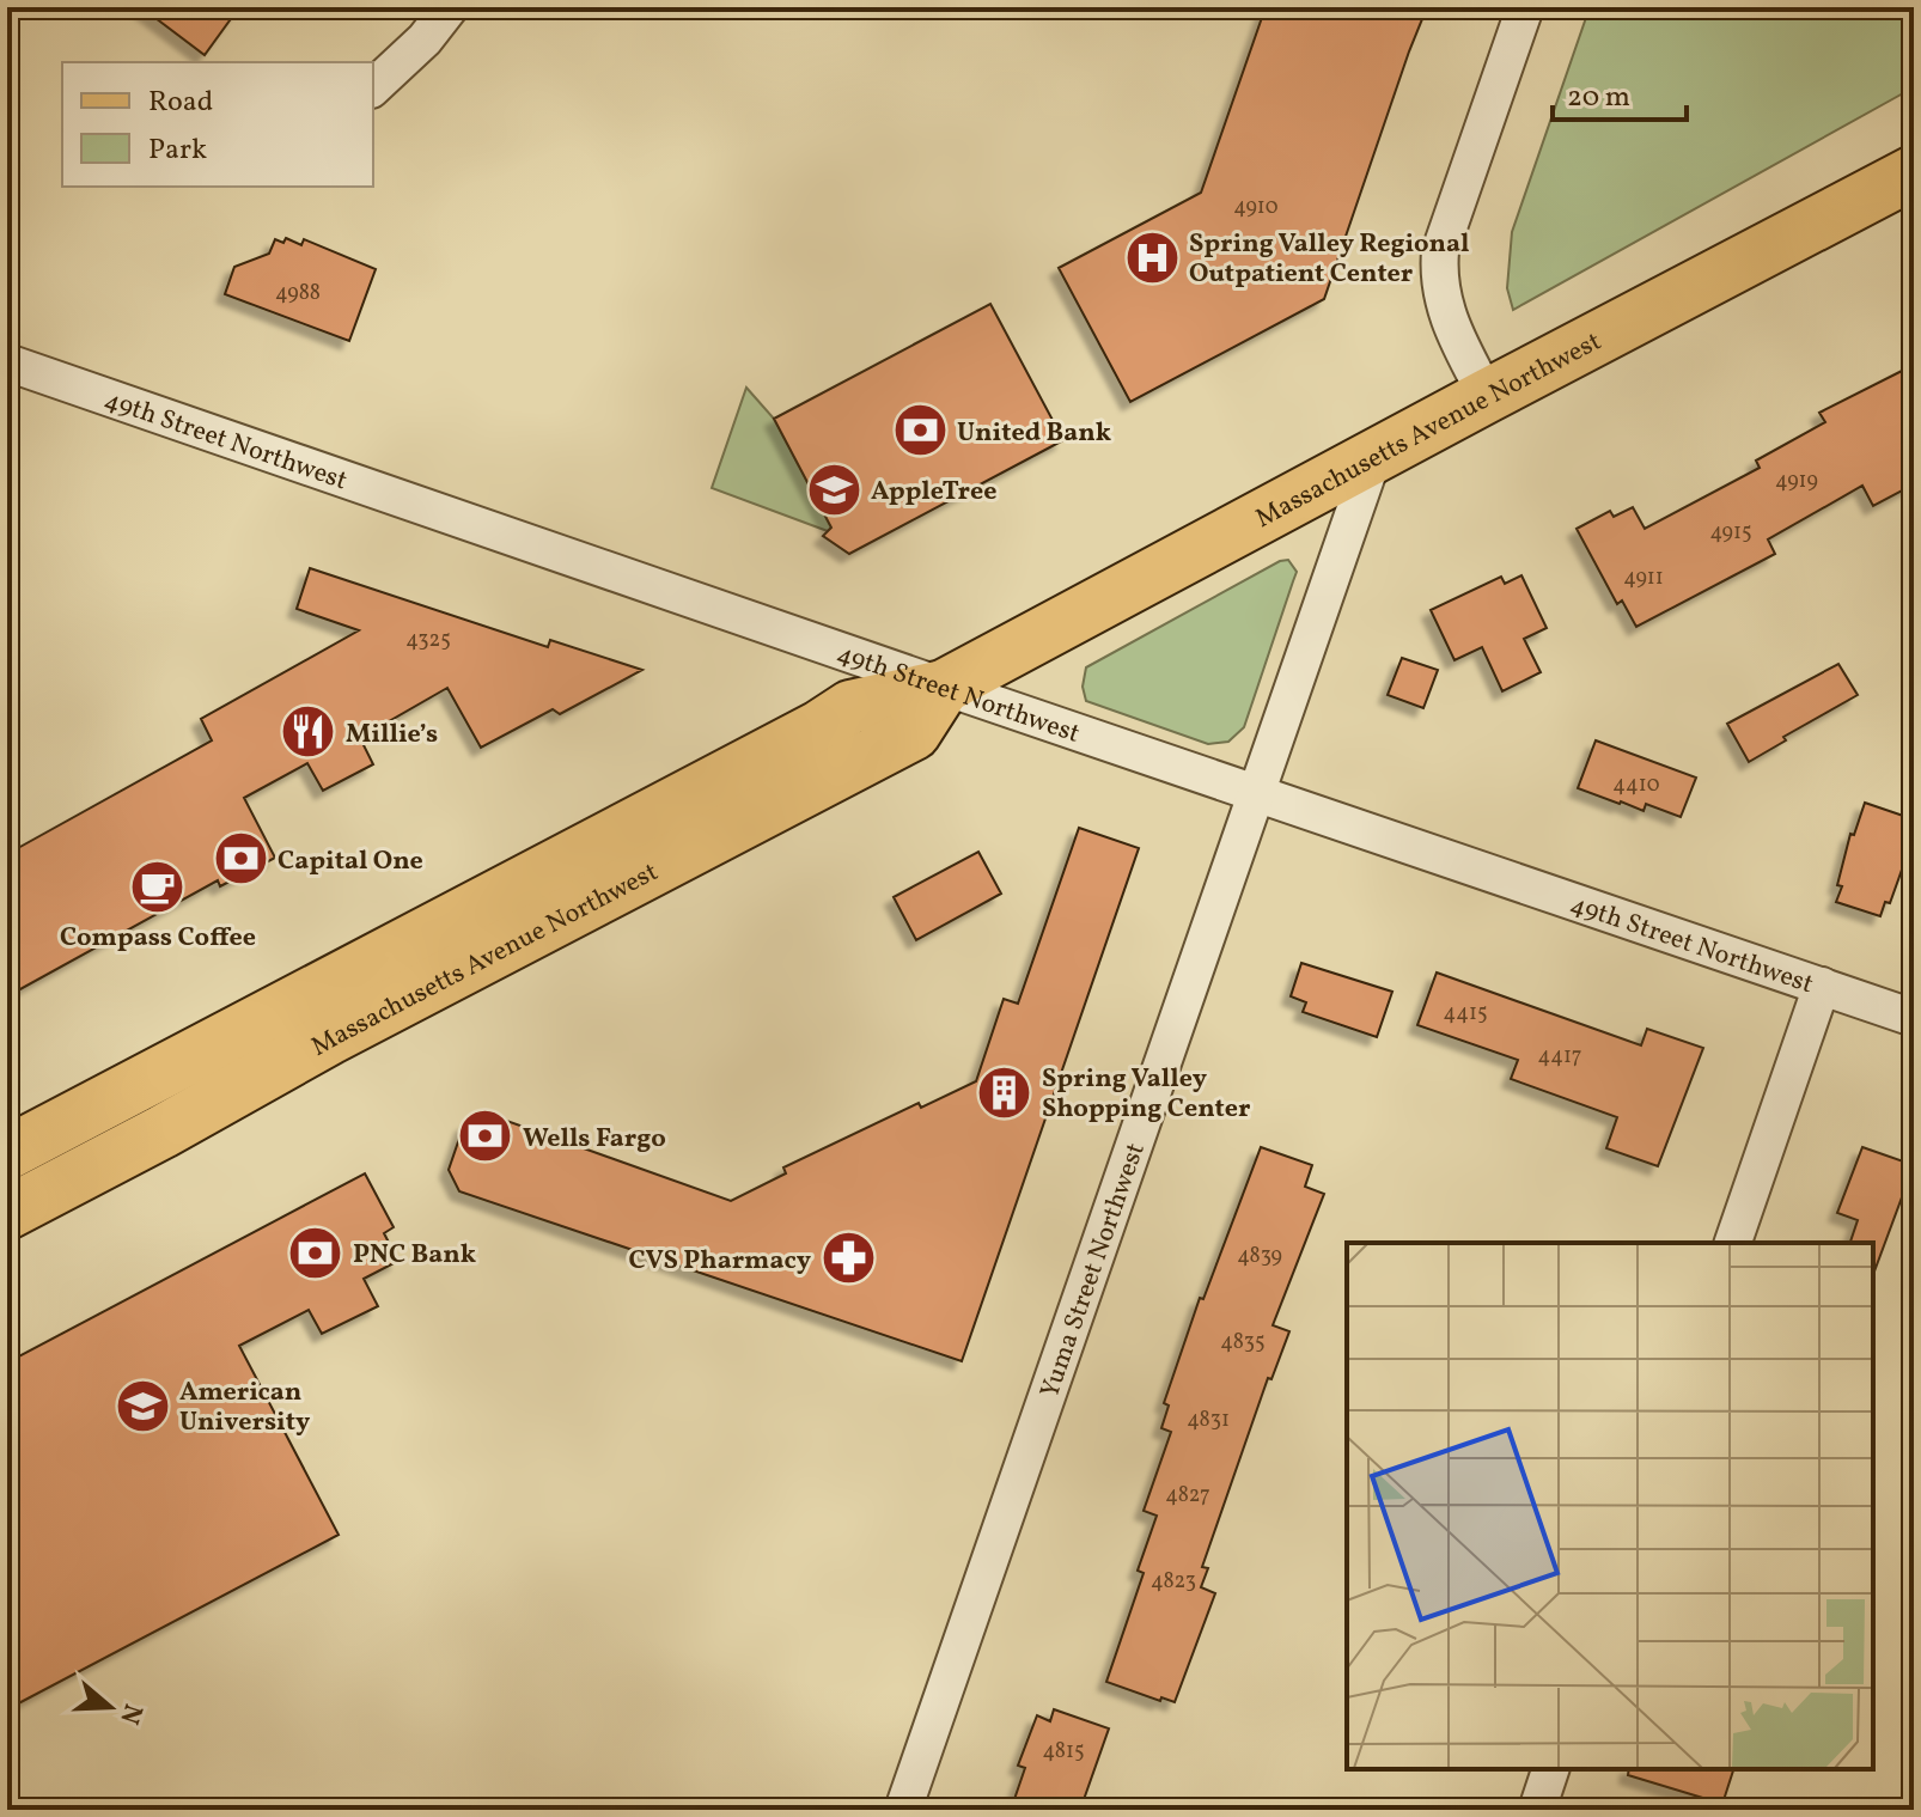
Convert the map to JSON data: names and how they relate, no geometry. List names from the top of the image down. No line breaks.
{"streets":{"main road":["Massachusetts Avenue Northwest"],"street":["49th Street Northwest","Yuma Street Northwest"]},"crossings":[["Massachusetts Avenue Northwest","49th Street Northwest"],["Massachusetts Avenue Northwest","Yuma Street Northwest"],["49th Street Northwest","Yuma Street Northwest"]],"places":{"hospital":["Spring Valley Regional Outpatient Center"],"bank":["United Bank","Capital One","Wells Fargo","PNC Bank"],"school or university":["AppleTree","American University"],"restaurant":["Millie’s"],"cafe":["Compass Coffee"],"building":["Spring Valley Shopping Center"],"pharmacy":["CVS Pharmacy"]},"house_numbers":["4910","4988","4919","4915","4911","4325","4410","4415","4417","4839","4835","4831","4827","4823","4815"],"legend":["Road","Park"],"scale_bar":"20 m","north":"right"}
